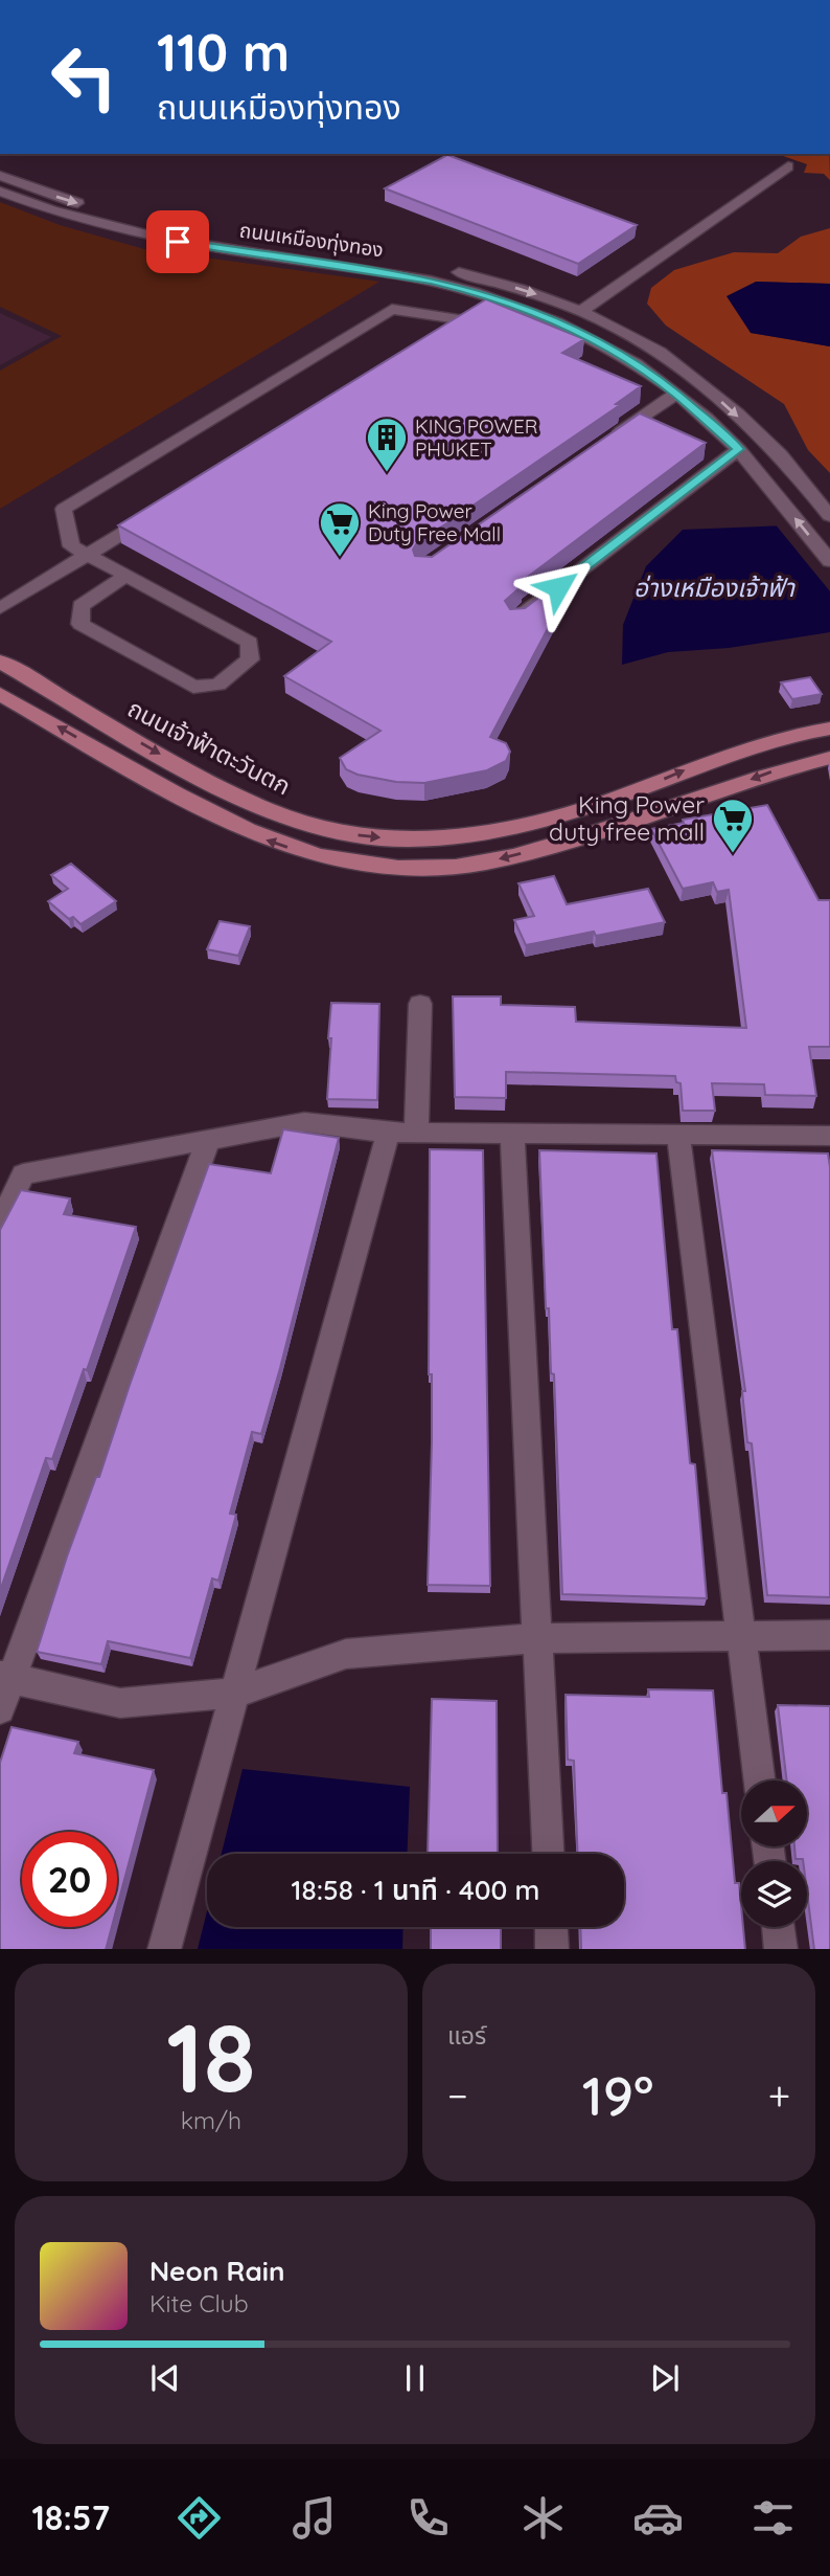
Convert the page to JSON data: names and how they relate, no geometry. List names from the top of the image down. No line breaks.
{"streets":{"main road":["ถนนเจ้าฟ้าตะวันตก"],"street":["ถนนเหมืองทุ่งทอง"]},"water":["อ่างเหมืองเจ้าฟ้า"],"places":{"building":["KING POWER PHUKET"],"supermarket":["King Power Duty Free Mall","King Power duty free mall"]},"north":"right","page":{"turn":["110 m","ถนนเหมืองทุ่งทอง"],"limit":"20","trip":"18:58 · 1 นาที · 400 m","tile":[["18","km/h"],"แอร์"],"heat":["−","19°","+"],"song":["Neon Rain","Kite Club"],"tabs":"18:57"}}
